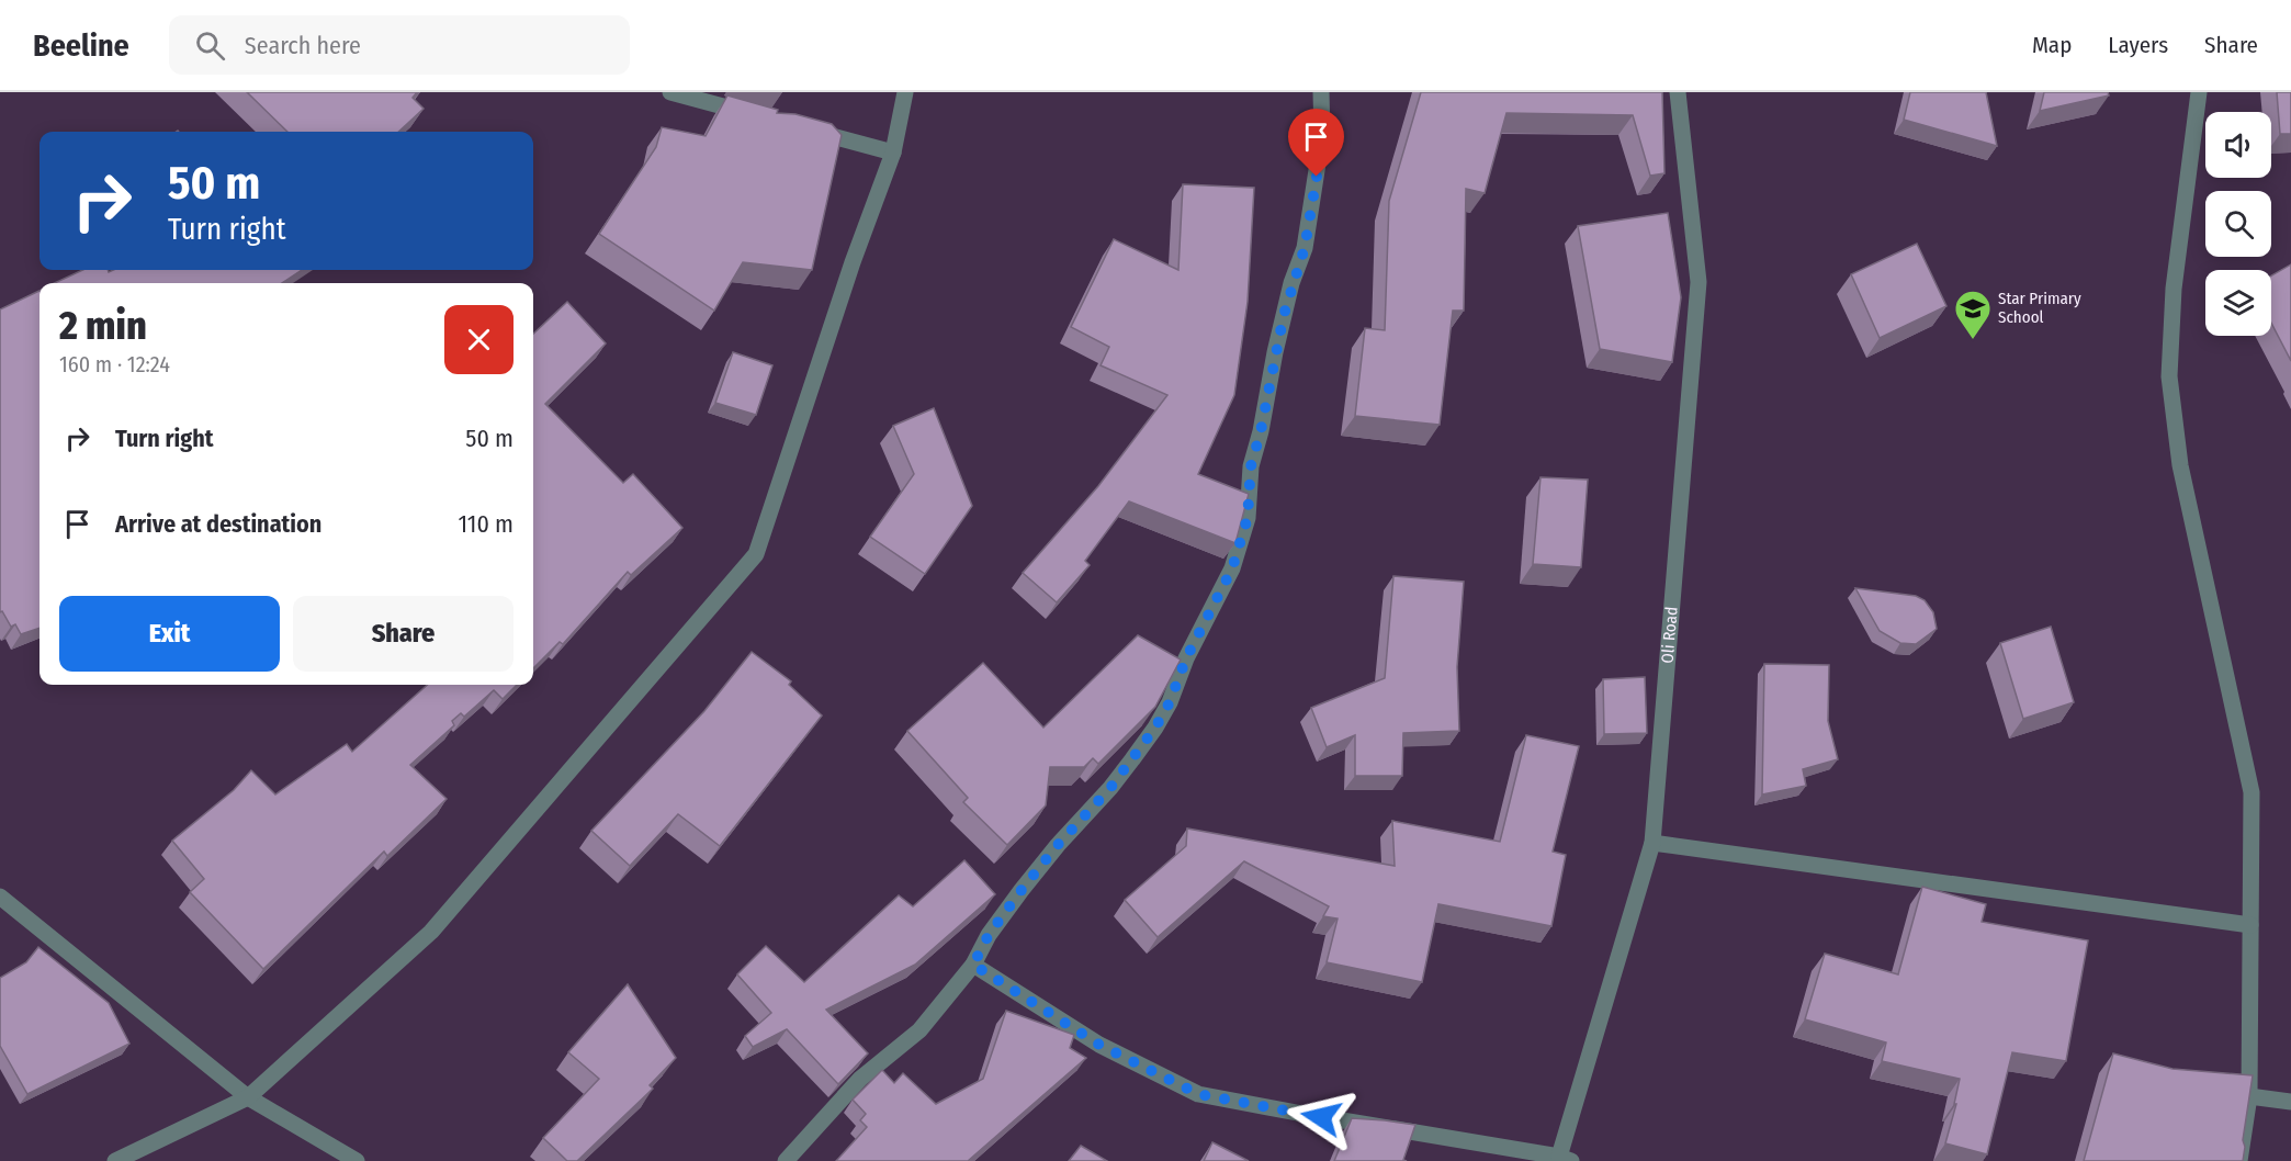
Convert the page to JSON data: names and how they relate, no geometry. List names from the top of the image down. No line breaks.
{"streets":{"street":["Oli Road"]},"places":{"school or university":["Star Primary School"]},"page":{"header":"Beeline","search":"Search here","nav":["Map","Layers","Share"],"turn":["50 m","Turn right"],"heading":["2 min","160 m · 12:24"],"list":[{"name":"Turn right","value":"50 m"},{"name":"Arrive at destination","value":"110 m"}],"buttons":["Exit","Share"]}}
